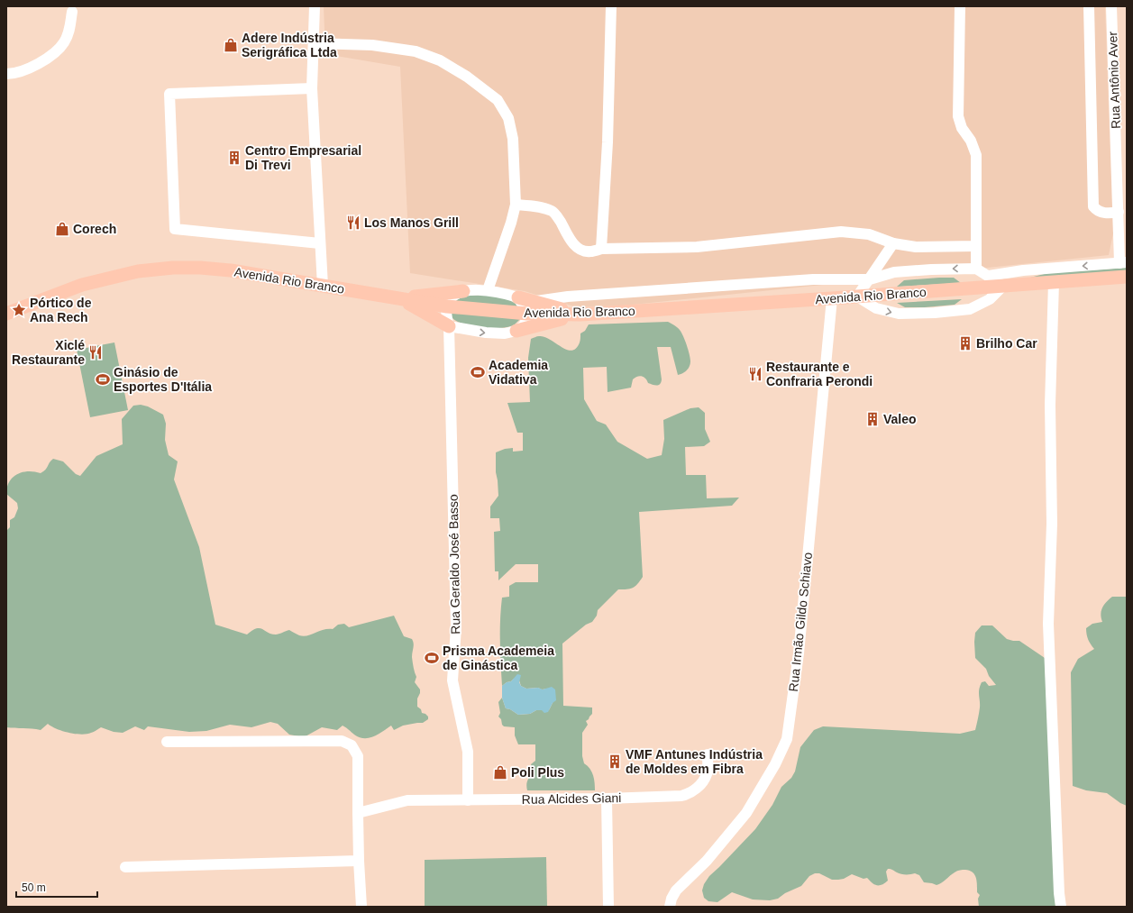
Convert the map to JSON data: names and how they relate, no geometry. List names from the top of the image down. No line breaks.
{"streets":{"main road":["Avenida Rio Branco"],"street":["Rua Antônio Aver","Rua Geraldo José Basso","Rua Irmão Gildo Schiavo","Rua Alcides Giani"]},"crossings":[["Avenida Rio Branco","Rua Geraldo José Basso"],["Avenida Rio Branco","Rua Irmão Gildo Schiavo"],["Rua Geraldo José Basso","Rua Alcides Giani"]],"places":{"shop":["Adere Indústria Serigráfica Ltda","Corech","Poli Plus"],"building":["Centro Empresarial Di Trevi","Brilho Car","Valeo","VMF Antunes Indústria de Moldes em Fibra"],"restaurant":["Los Manos Grill","Xiclé Restaurante","Restaurante e Confraria Perondi"],"place":["Pórtico de Ana Rech"],"sports":["Academia Vidativa","Ginásio de Esportes D'Itália","Prisma Academeia de Ginástica"]},"scale_bar":"50 m"}
